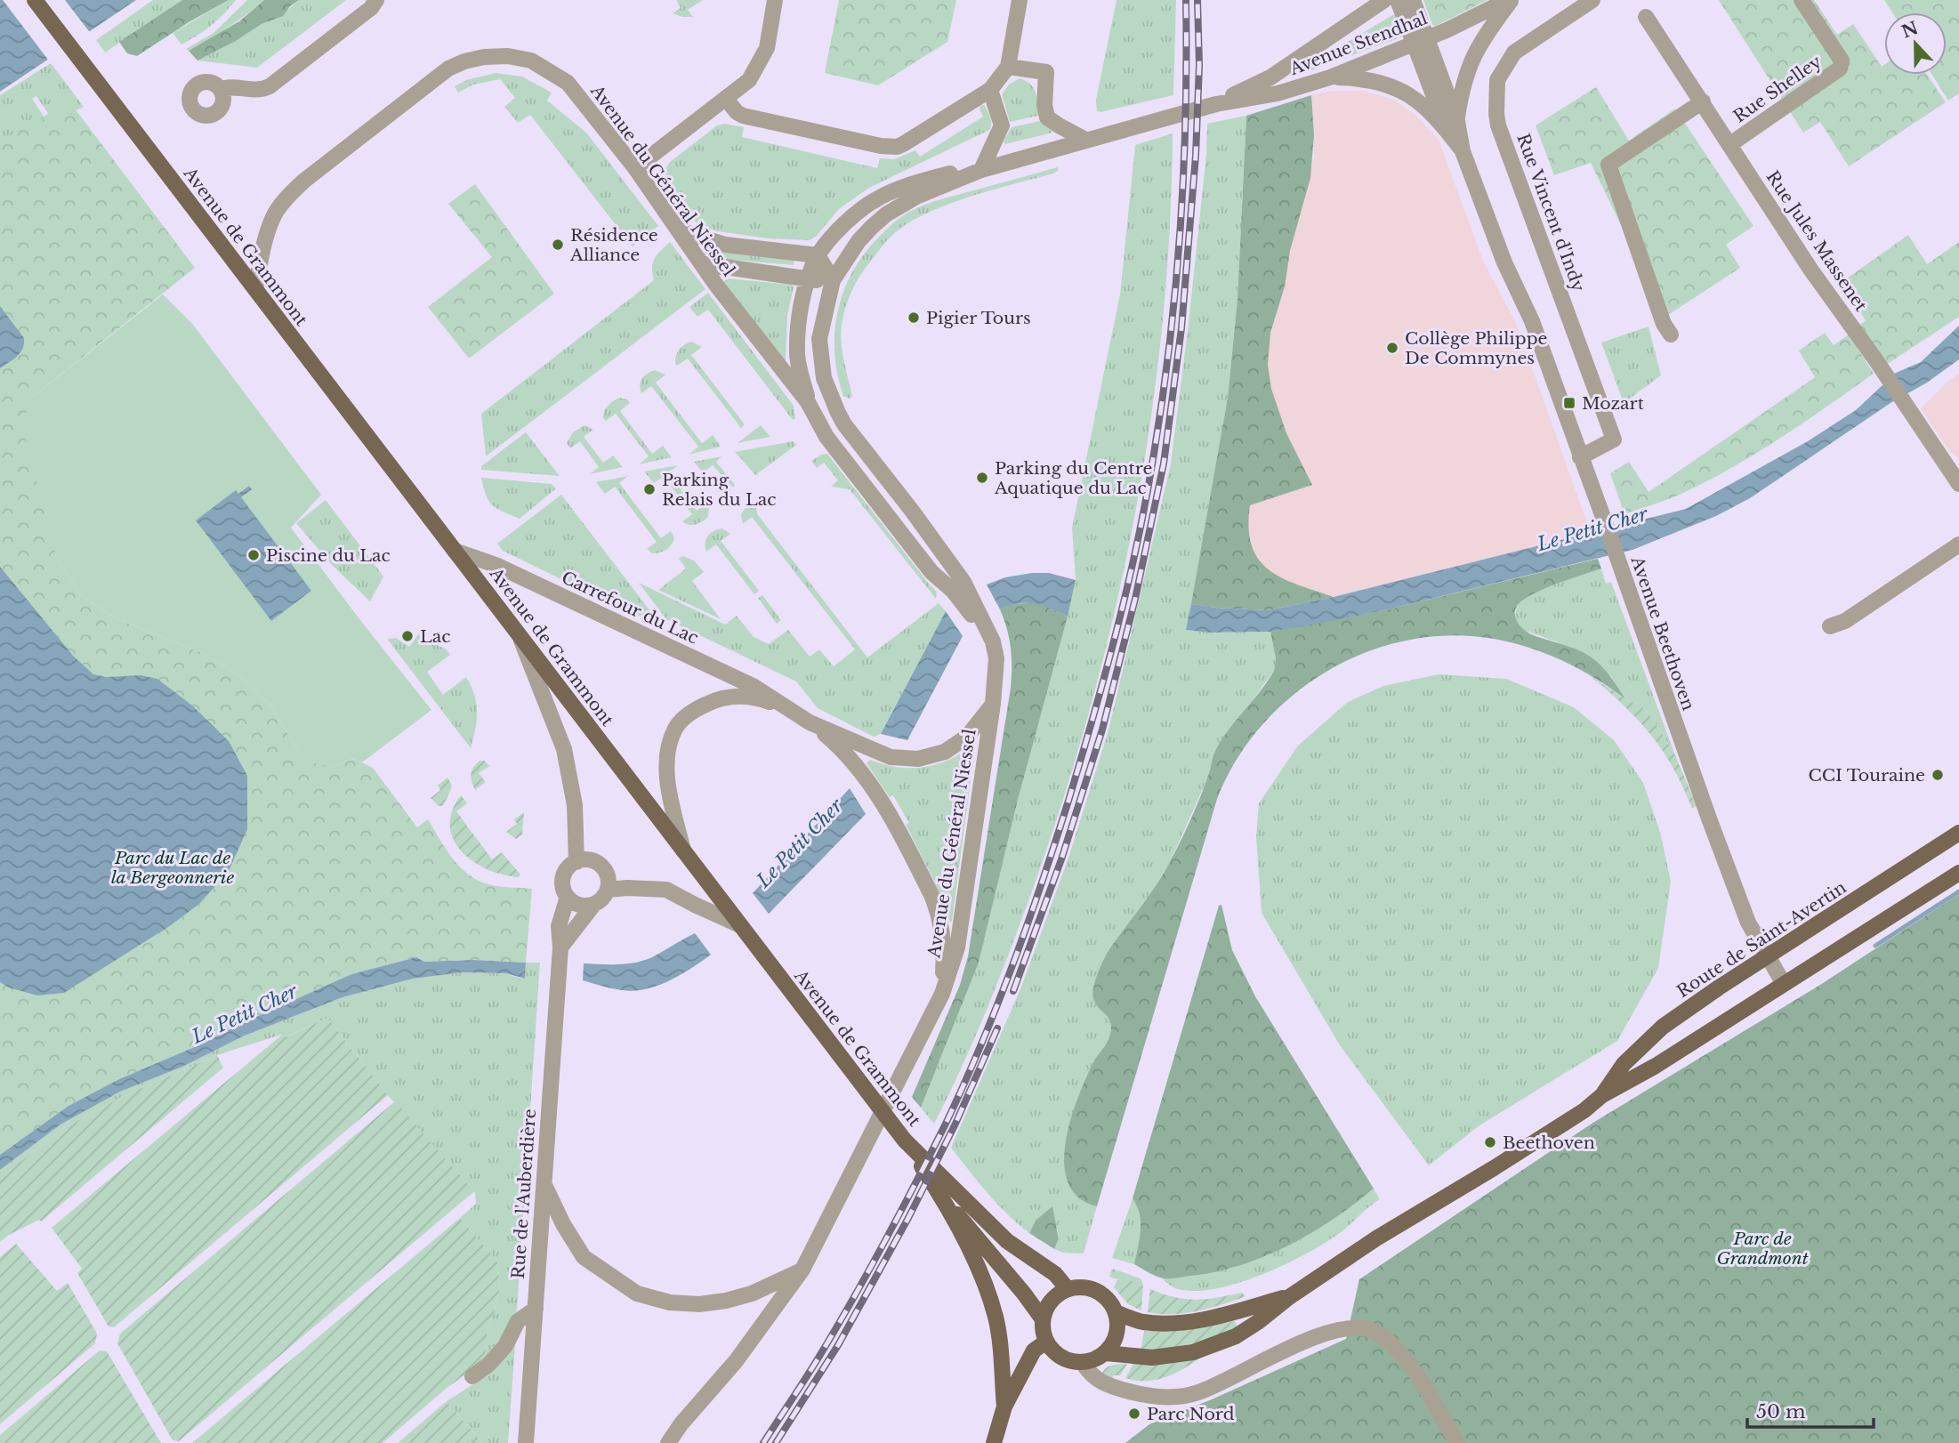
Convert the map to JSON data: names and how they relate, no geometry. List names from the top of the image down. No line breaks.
{"streets":{"main road":["Avenue de Grammont","Route de Saint-Avertin"],"street":["Avenue Stendhal","Rue Shelley","Avenue du Général Niessel","Rue Vincent d'Indy","Rue Jules Massenet","Carrefour du Lac","Avenue Beethoven","Rue de l'Auberdière"]},"crossings":[["Avenue Stendhal","Avenue du Général Niessel"],["Avenue Stendhal","Avenue Beethoven"],["Rue Shelley","Rue Jules Massenet"],["Avenue du Général Niessel","Avenue de Grammont"],["Avenue du Général Niessel","Carrefour du Lac"],["Rue Vincent d'Indy","Avenue Beethoven"],["Avenue de Grammont","Carrefour du Lac"],["Avenue de Grammont","Route de Saint-Avertin"],["Avenue Beethoven","Route de Saint-Avertin"]],"water":["Le Petit Cher"],"parks":["Parc du Lac de la Bergeonnerie","Parc de Grandmont"],"places":{"other":["Résidence Alliance","Pigier Tours","Collège Philippe De Commynes","Parking du Centre Aquatique du Lac","Parking Relais du Lac","Piscine du Lac","Lac","CCI Touraine","Beethoven","Parc Nord"],"transit":["Mozart"]},"scale_bar":"50 m","north":"top"}
